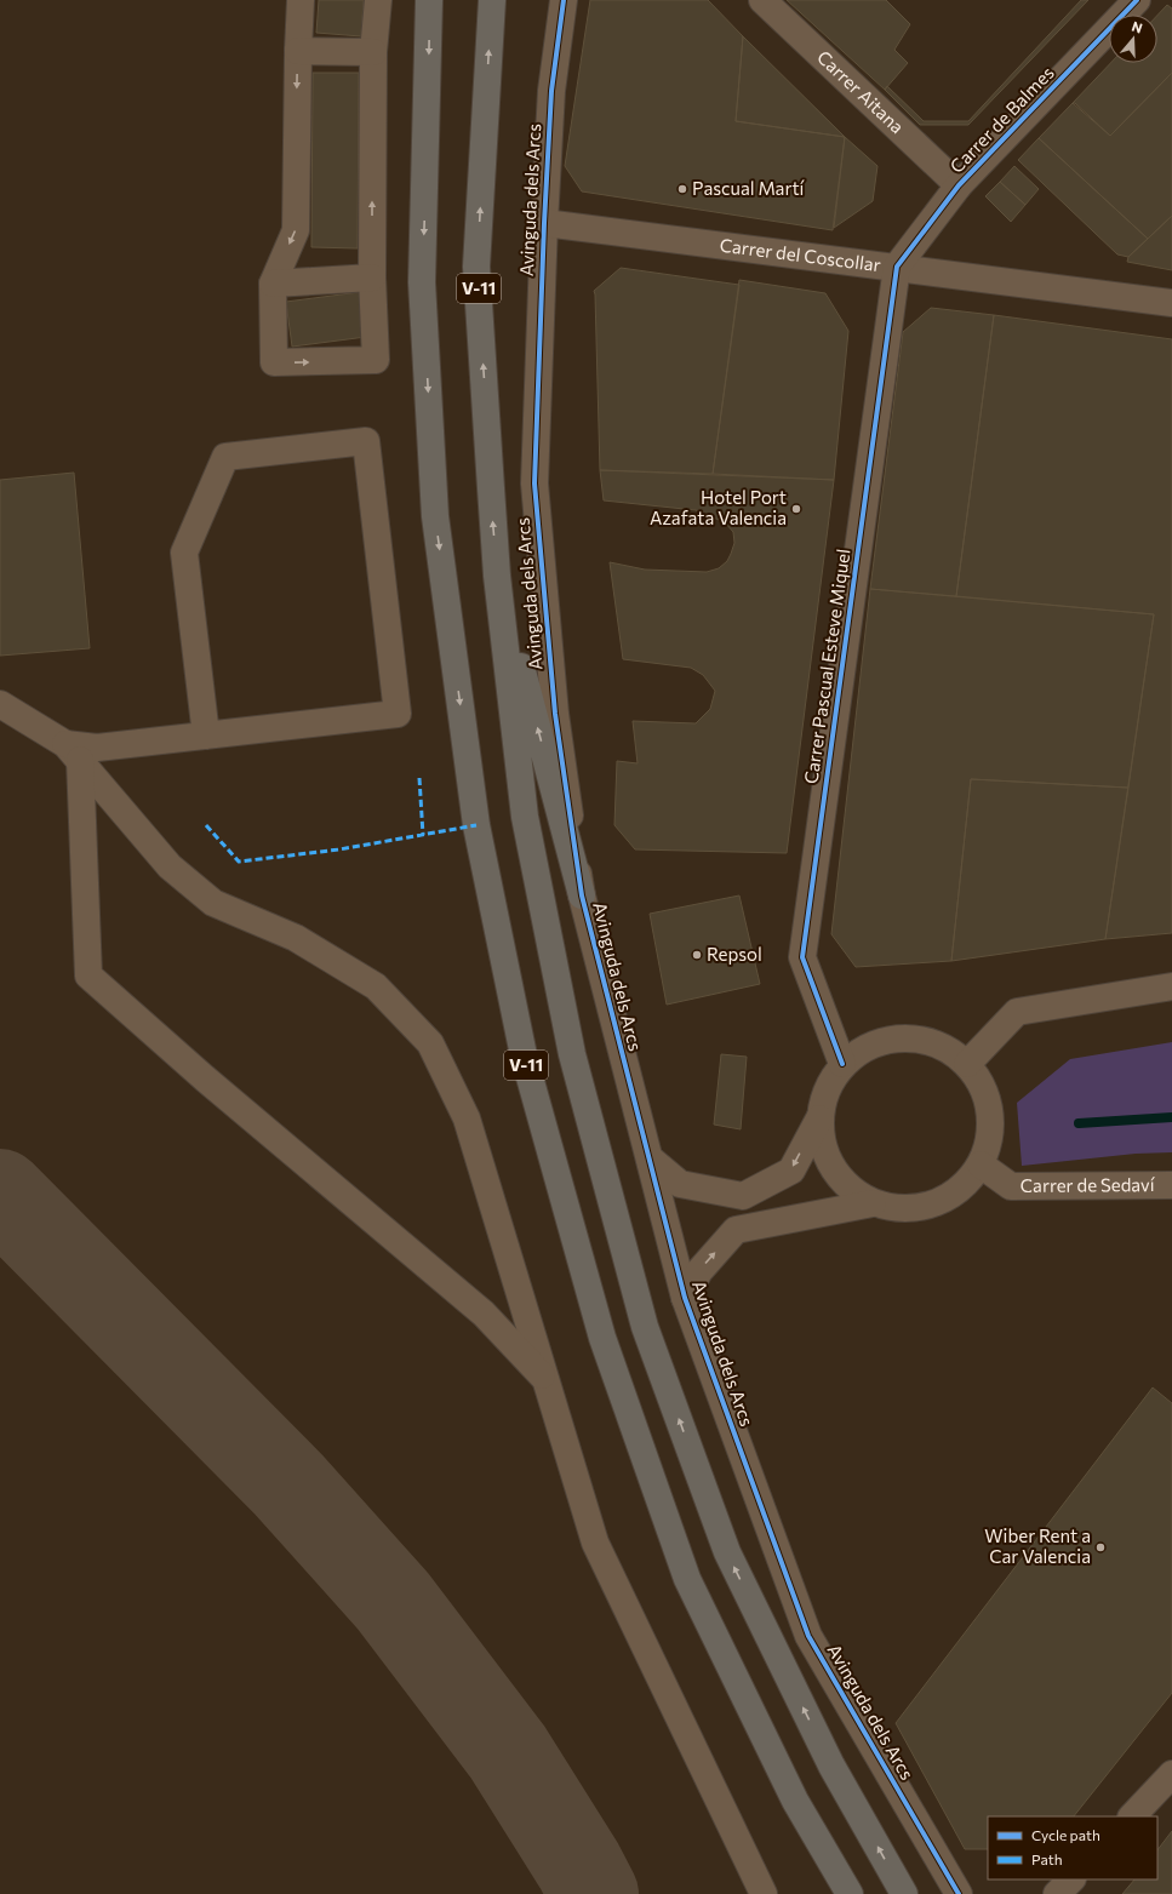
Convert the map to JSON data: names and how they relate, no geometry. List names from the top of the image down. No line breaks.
{"streets":{"highway":["V-11"],"street":["Carrer Aitana","Carrer de Balmes","Avinguda dels Arcs","Carrer del Coscollar","Carrer Pascual Esteve Miquel","Carrer de Sedaví"]},"crossings":[["Carrer Aitana","Carrer de Balmes"],["Carrer de Balmes","Carrer del Coscollar"],["Carrer de Balmes","Carrer Pascual Esteve Miquel"],["Avinguda dels Arcs","Carrer del Coscollar"],["Carrer del Coscollar","Carrer Pascual Esteve Miquel"],["Carrer Pascual Esteve Miquel","Carrer de Sedaví"]],"places":["Pascual Martí","Hotel Port Azafata Valencia","Repsol","Wiber Rent a Car Valencia"],"legend":["Cycle path","Path"],"north":"top"}
